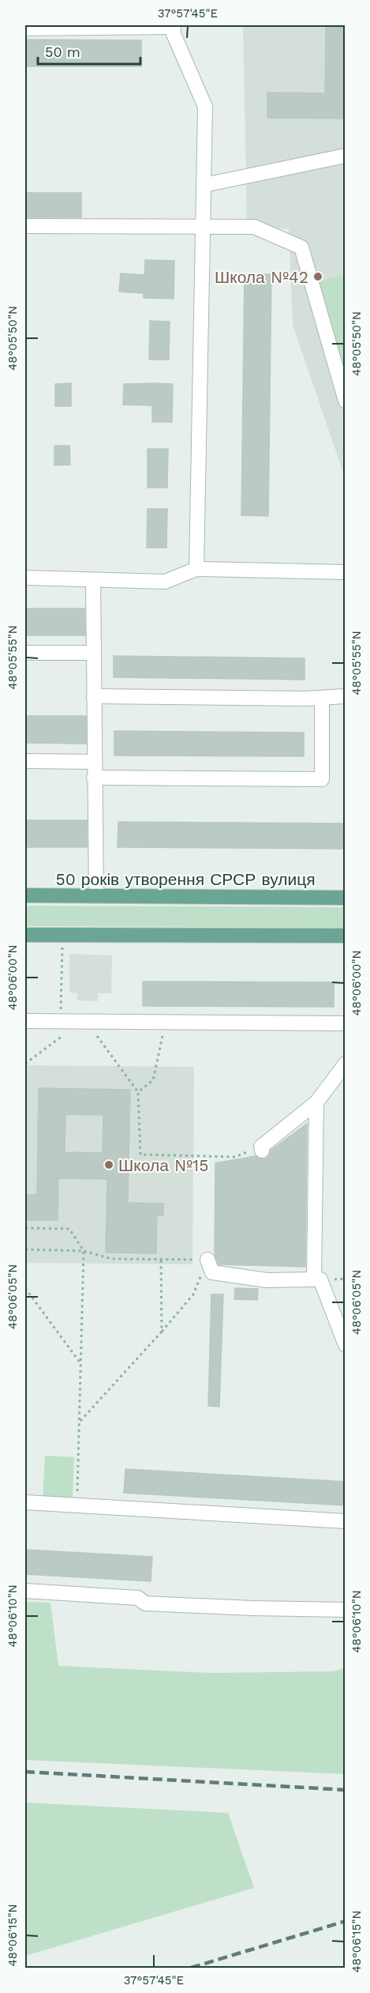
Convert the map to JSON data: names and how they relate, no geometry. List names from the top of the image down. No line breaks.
{"streets":{"main road":["50 років утворення СРСР вулиця"]},"places":["Школа №42","Школа №15"],"scale_bar":"50 m","coordinates":["37°57'45\"E","48°05'50\"N","48°05'55\"N","48°06'00\"N","48°06'05\"N","48°06'10\"N","48°06'15\"N"]}
